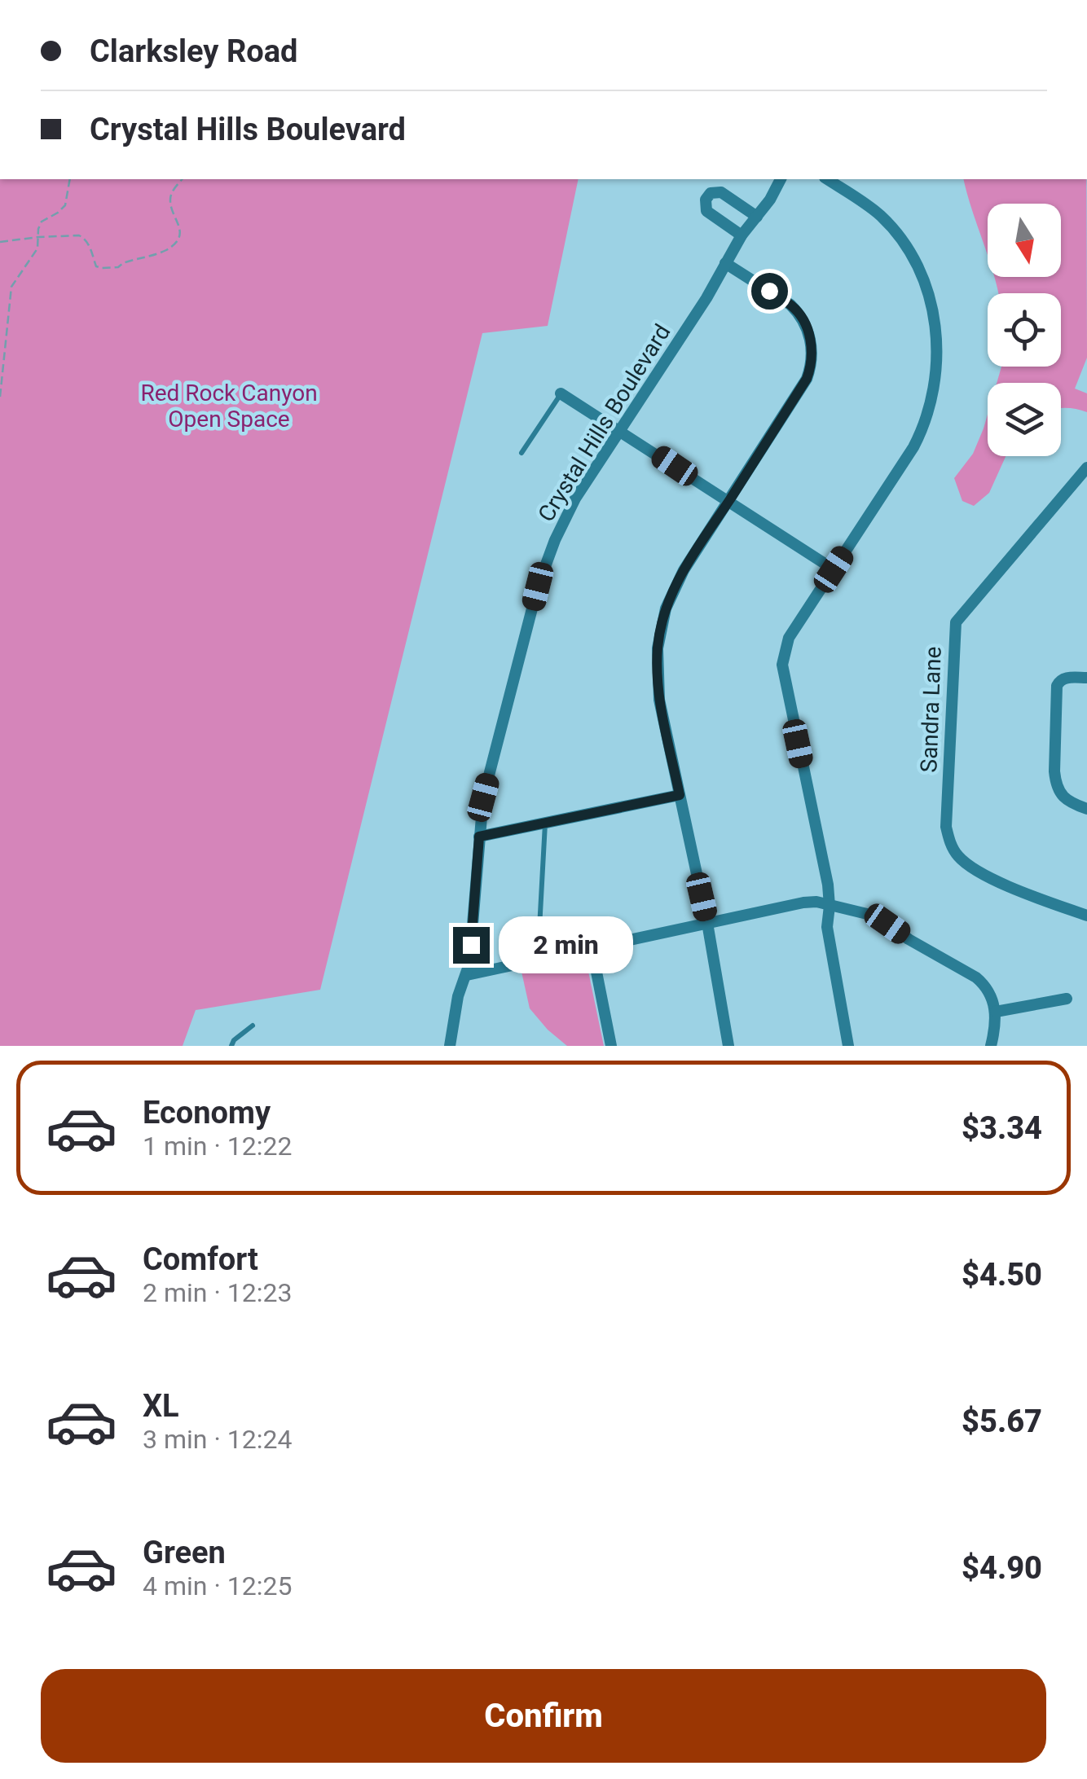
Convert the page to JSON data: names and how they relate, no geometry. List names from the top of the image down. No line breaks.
{"streets":{"street":["Crystal Hills Boulevard","Sandra Lane"]},"parks":["Red Rock Canyon Open Space"],"north":"bottom","page":{"banner":["Clarksley Road","Crystal Hills Boulevard"],"bubble":"2 min","list":[{"name":"Economy","note":"1 min · 12:22","value":"$3.34"},{"name":"Comfort","note":"2 min · 12:23","value":"$4.50"},{"name":"XL","note":"3 min · 12:24","value":"$5.67"},{"name":"Green","note":"4 min · 12:25","value":"$4.90"}],"buttons":"Confirm"}}
